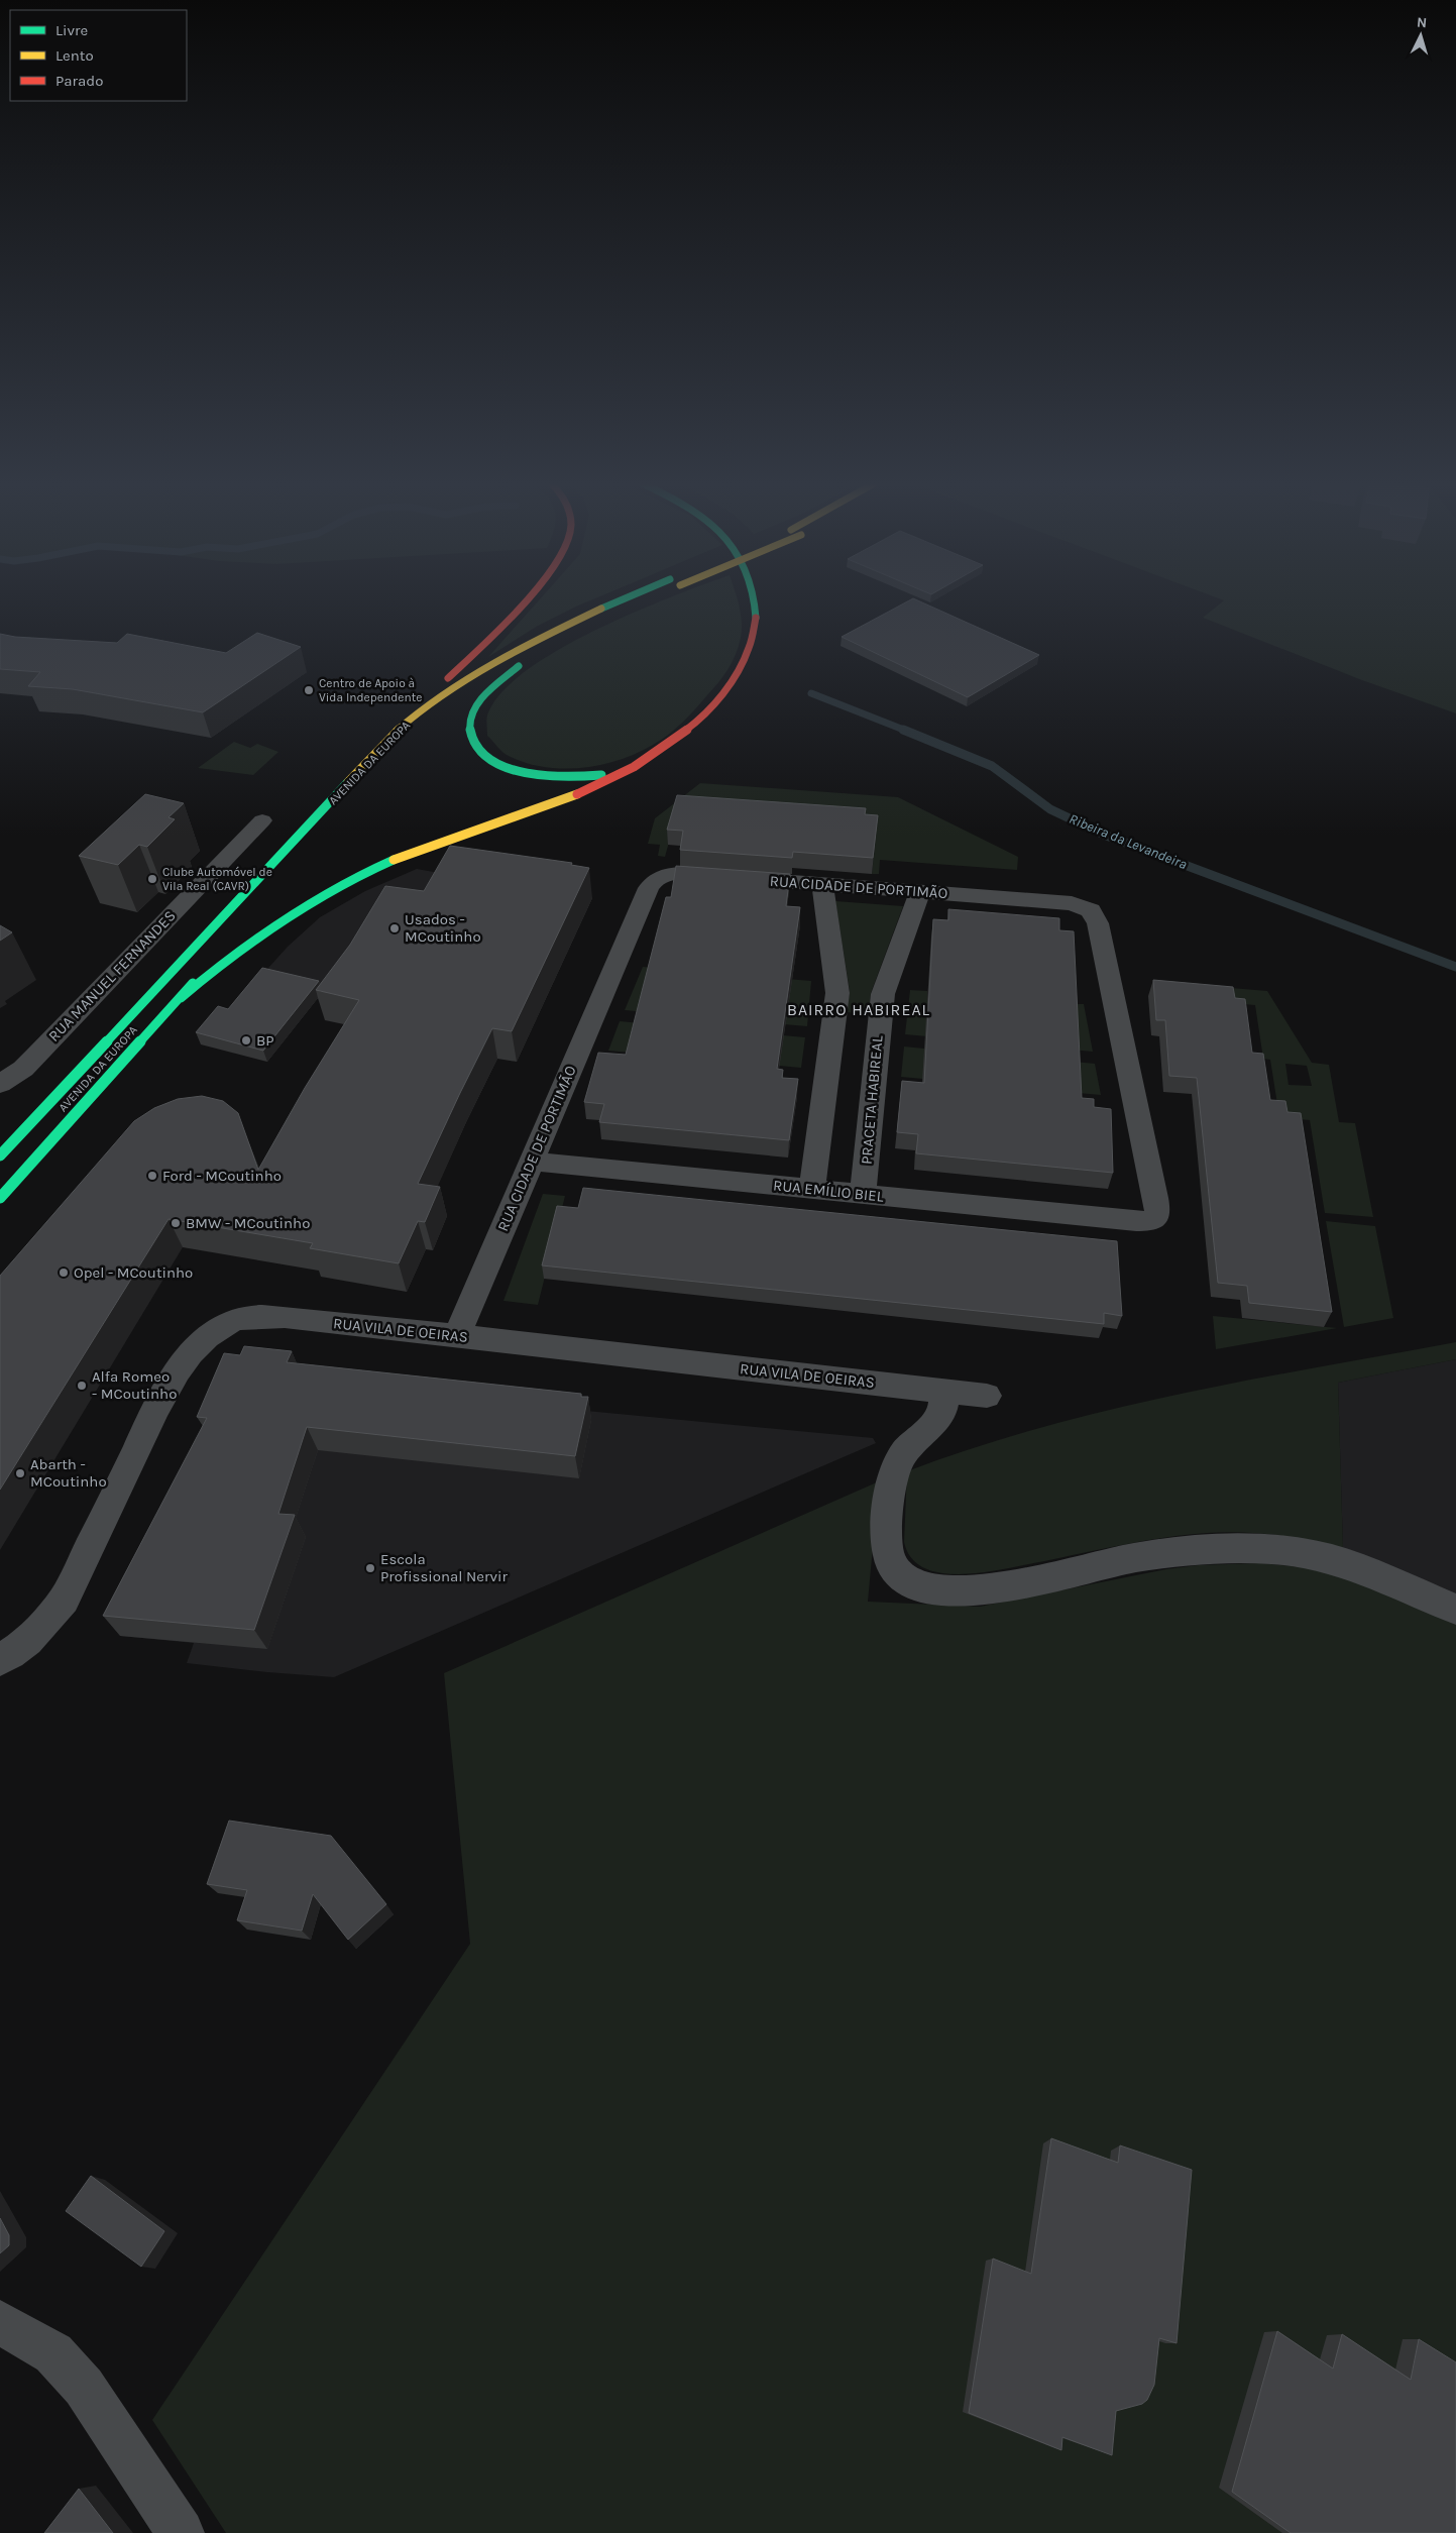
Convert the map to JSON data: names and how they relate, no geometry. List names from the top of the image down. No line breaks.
{"streets":{"main road":["AVENIDA DA EUROPA"],"street":["RUA CIDADE DE PORTIMÃO","RUA MANUEL FERNANDES","PRACETA HABIREAL","RUA EMÍLIO BIEL","RUA VILA DE OEIRAS"]},"crossings":[["RUA CIDADE DE PORTIMÃO","PRACETA HABIREAL"],["RUA CIDADE DE PORTIMÃO","RUA EMÍLIO BIEL"],["RUA CIDADE DE PORTIMÃO","RUA VILA DE OEIRAS"],["PRACETA HABIREAL","RUA EMÍLIO BIEL"]],"districts":["BAIRRO HABIREAL"],"water":["Ribeira da Levandeira"],"places":["Centro de Apoio à Vida Independente","Clube Automóvel de Vila Real (CAVR)","Usados - MCoutinho","BP","Ford - MCoutinho","BMW - MCoutinho","Opel - MCoutinho","Alfa Romeo - MCoutinho","Abarth - MCoutinho","Escola Profissional Nervir"],"legend":["Livre","Lento","Parado"],"north":"top"}
